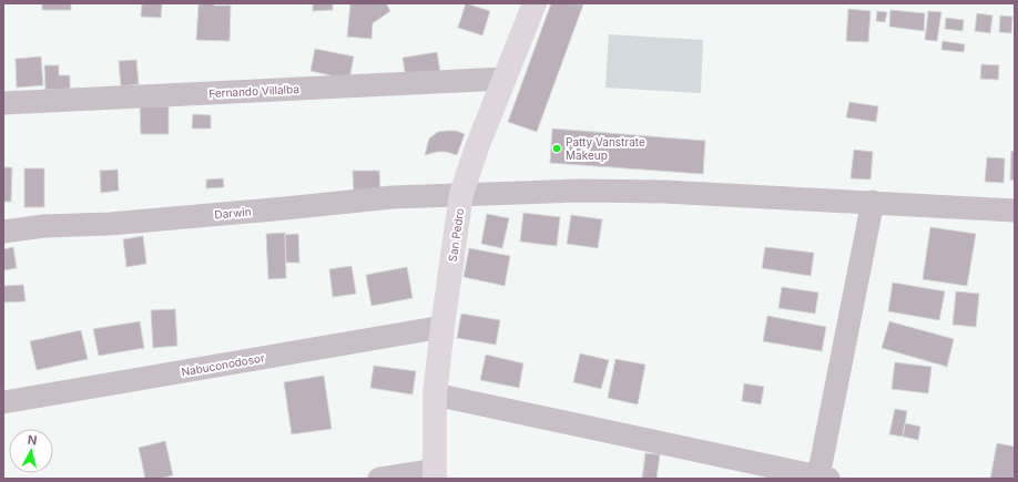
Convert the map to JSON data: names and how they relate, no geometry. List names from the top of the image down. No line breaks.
{"streets":{"main road":["San Pedro"],"street":["Fernando Villalba","Darwin","Nabuconodosor"]},"crossings":[["Fernando Villalba","San Pedro"],["Darwin","San Pedro"],["San Pedro","Nabuconodosor"]],"places":["Patty Vanstrate Makeup"],"north":"top"}
